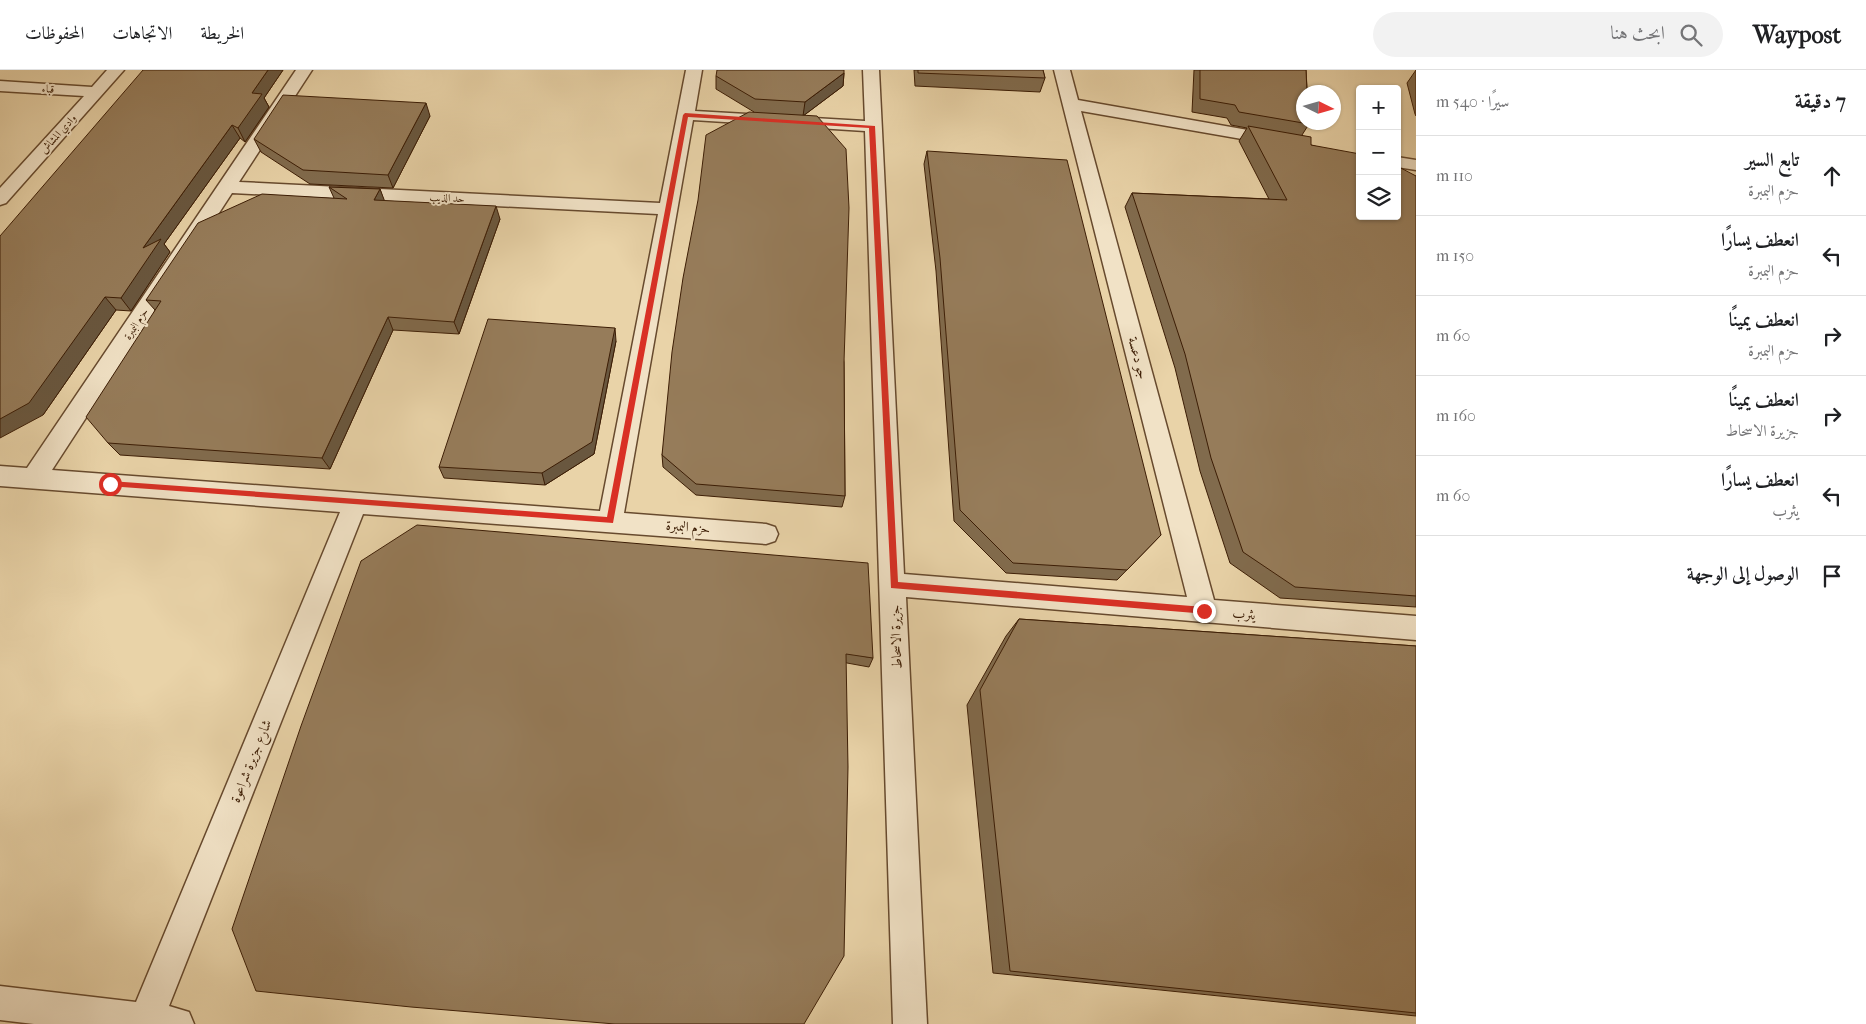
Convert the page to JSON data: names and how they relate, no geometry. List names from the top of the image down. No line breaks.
{"streets":{"street":["قباء","وادي المشاش","حد الذيب","حزم البمبرة","جو دعسة","يثرب","جزيرة الاسحاط","شارع جزيرة شراعوة"]},"crossings":[["قباء","وادي المشاش"],["حد الذيب","حزم البمبرة"],["حزم البمبرة","شارع جزيرة شراعوة"],["جو دعسة","يثرب"],["يثرب","جزيرة الاسحاط"]],"north":"right","page":{"header":"Waypost","search":"ابحث هنا","nav":["الخريطة","الاتجاهات","المحفوظات"],"heading":["7 دقيقة","سيرًا · 540 m"],"map_buttons":["+","−"],"list":[["تابع السير","حزم البمبرة","110 m"],["انعطف يسارًا","حزم البمبرة","150 m"],["انعطف يمينًا","حزم البمبرة","60 m"],["انعطف يمينًا","جزيرة الاسحاط","160 m"],["انعطف يسارًا","يثرب","60 m"],"الوصول إلى الوجهة"]}}
